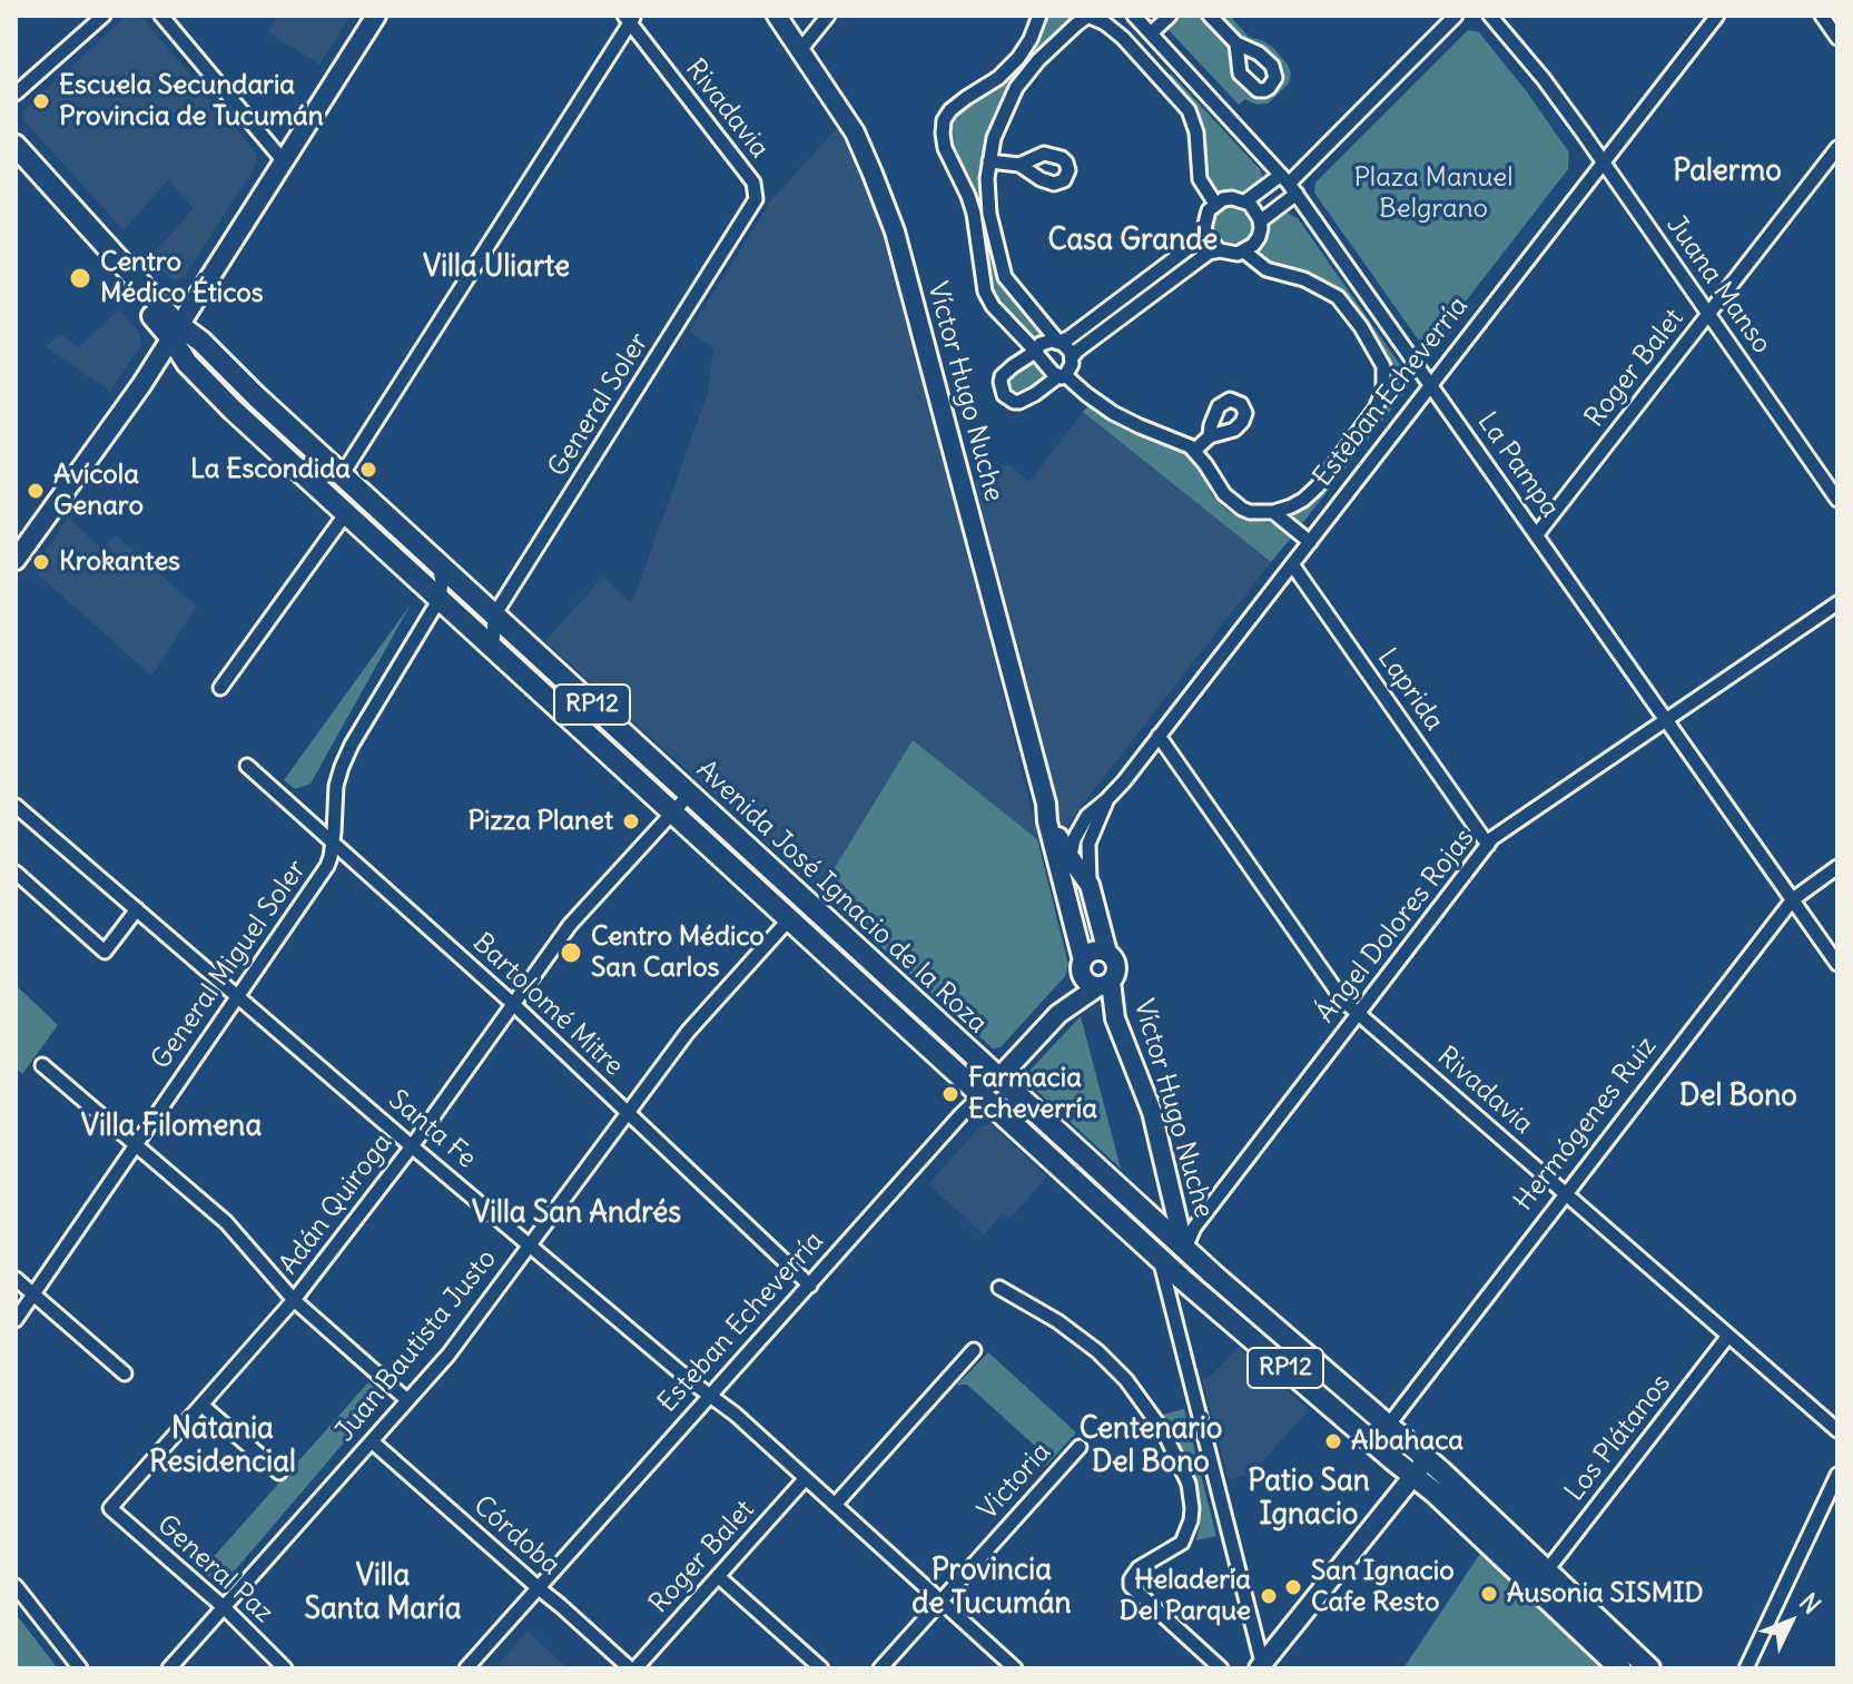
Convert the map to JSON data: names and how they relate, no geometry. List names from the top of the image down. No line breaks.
{"streets":{"main road":["RP12","Avenida José Ignacio de la Roza"],"street":["Rivadavia","Juana Manso","Roger Balet","Víctor Hugo Nuche","Esteban Echeverría","General Soler","La Pampa","Laprida","Ángel Dolores Rojas","General Miguel Soler","Bartolomé Mitre","Hermógenes Ruiz","Santa Fe","Adán Quiroga","Juan Bautista Justo","Los Plátanos","Victoria","Córdoba","General Paz"]},"crossings":[["Rivadavia","Esteban Echeverría"],["Rivadavia","General Soler"],["Rivadavia","Ángel Dolores Rojas"],["Rivadavia","Hermógenes Ruiz"],["Rivadavia","Los Plátanos"],["Juana Manso","Roger Balet"],["Juana Manso","Esteban Echeverría"],["Roger Balet","La Pampa"],["Roger Balet","Santa Fe"],["Roger Balet","Córdoba"],["Víctor Hugo Nuche","Esteban Echeverría"],["Víctor Hugo Nuche","Avenida José Ignacio de la Roza"],["Víctor Hugo Nuche","Ángel Dolores Rojas"],["Esteban Echeverría","La Pampa"],["Esteban Echeverría","Laprida"],["Esteban Echeverría","Avenida José Ignacio de la Roza"],["Esteban Echeverría","Bartolomé Mitre"],["Esteban Echeverría","Santa Fe"],["Esteban Echeverría","Córdoba"],["General Soler","Avenida José Ignacio de la Roza"],["La Pampa","Ángel Dolores Rojas"],["La Pampa","Hermógenes Ruiz"],["Laprida","Ángel Dolores Rojas"],["Avenida José Ignacio de la Roza","Ángel Dolores Rojas"],["Avenida José Ignacio de la Roza","General Miguel Soler"],["Avenida José Ignacio de la Roza","Hermógenes Ruiz"],["Avenida José Ignacio de la Roza","Adán Quiroga"],["Avenida José Ignacio de la Roza","Juan Bautista Justo"],["Avenida José Ignacio de la Roza","Los Plátanos"],["General Miguel Soler","Bartolomé Mitre"],["General Miguel Soler","Santa Fe"],["Bartolomé Mitre","Adán Quiroga"],["Bartolomé Mitre","Juan Bautista Justo"],["Santa Fe","Adán Quiroga"],["Santa Fe","Juan Bautista Justo"],["Santa Fe","Victoria"],["Adán Quiroga","General Paz"],["Juan Bautista Justo","Córdoba"],["Juan Bautista Justo","General Paz"]],"districts":["Palermo","Casa Grande","Villa Uliarte","Del Bono","Villa Filomena","Villa San Andrés","Natania Residencial","Centenario Del Bono","Patio San Ignacio","Provincia de Tucumán","Villa Santa María"],"parks":["Plaza Manuel Belgrano"],"places":["Escuela Secundaria Provincia de Tucumán","Centro Médico Éticos","La Escondida","Avícola Genaro","Krokantes","Pizza Planet","Centro Médico San Carlos","Farmacia Echeverría","Albahaca","San Ignacio Cafe Resto","Ausonia SISMID","Heladería Del Parque"],"north":"top right"}
